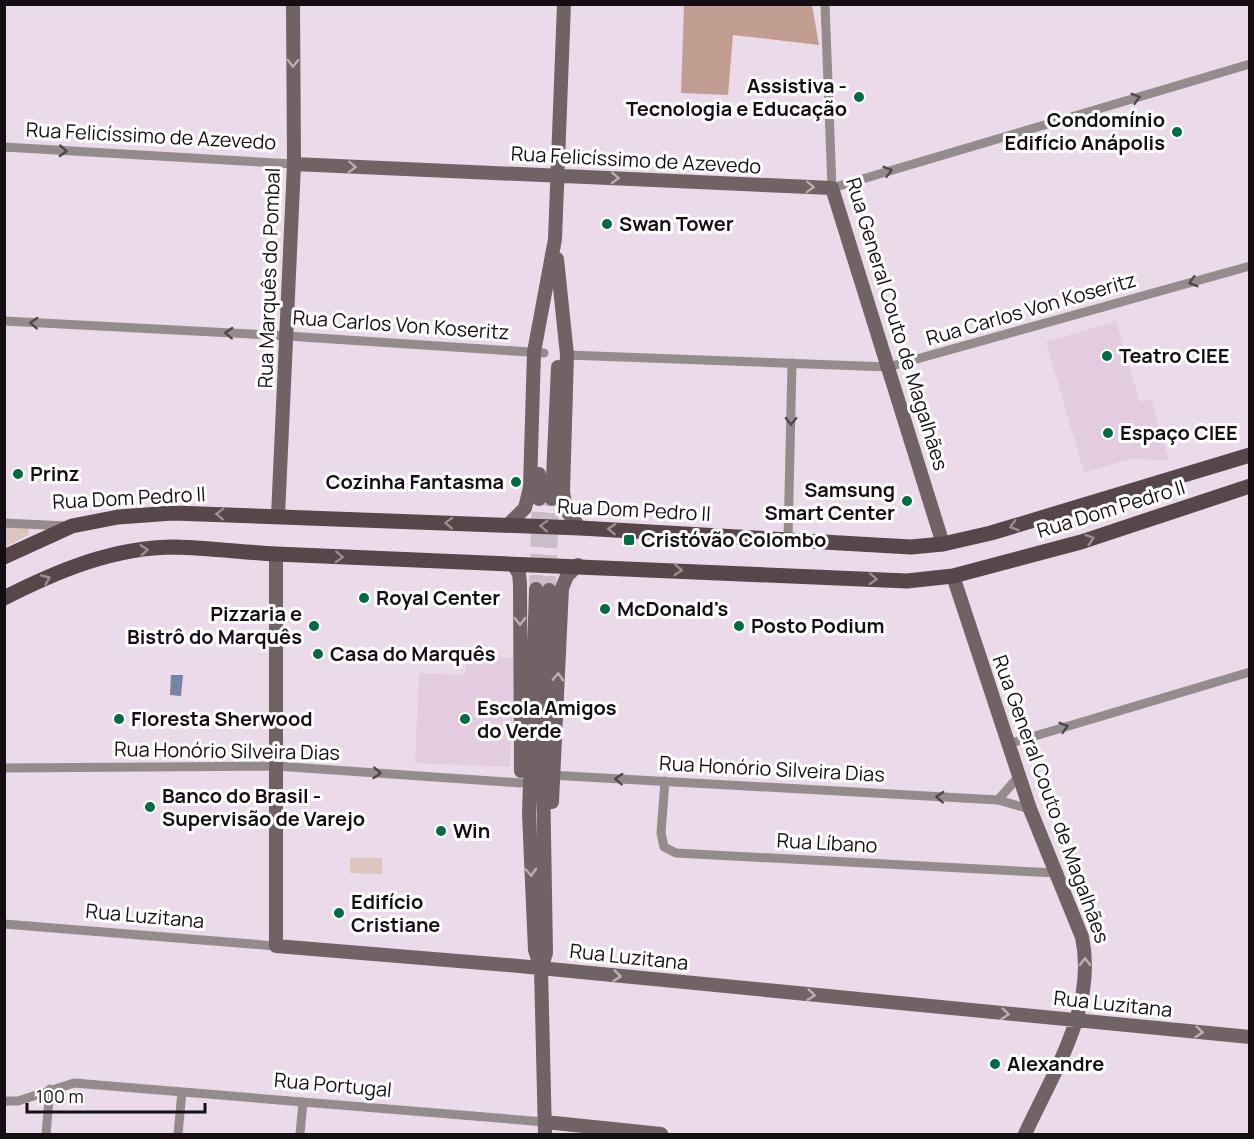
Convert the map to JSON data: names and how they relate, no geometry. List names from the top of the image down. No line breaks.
{"streets":{"main road":["Rua Dom Pedro II"],"street":["Rua Felicíssimo de Azevedo","Rua Marquês do Pombal","Rua Carlos Von Koseritz","Rua General Couto de Magalhães","Rua Honório Silveira Dias","Rua Líbano","Rua Luzitana","Rua Portugal"]},"crossings":[["Rua Felicíssimo de Azevedo","Rua Marquês do Pombal"],["Rua Felicíssimo de Azevedo","Rua General Couto de Magalhães"],["Rua Marquês do Pombal","Rua Carlos Von Koseritz"],["Rua Marquês do Pombal","Rua Dom Pedro II"],["Rua Carlos Von Koseritz","Rua General Couto de Magalhães"],["Rua General Couto de Magalhães","Rua Dom Pedro II"],["Rua General Couto de Magalhães","Rua Honório Silveira Dias"],["Rua General Couto de Magalhães","Rua Líbano"],["Rua General Couto de Magalhães","Rua Luzitana"],["Rua Honório Silveira Dias","Rua Líbano"]],"one_way":["Rua Felicíssimo de Azevedo","Rua Carlos Von Koseritz","Rua Luzitana"],"places":{"other":["Assistiva - Tecnologia e Educação","Condomínio Edifício Anápolis","Swan Tower","Teatro CIEE","Espaço CIEE","Prinz","Cozinha Fantasma","Samsung Smart Center","Royal Center","McDonald's","Pizzaria e Bistrô do Marquês","Posto Podium","Casa do Marquês","Floresta Sherwood","Escola Amigos do Verde","Banco do Brasil - Supervisão de Varejo","Win","Edifício Cristiane","Alexandre"],"transit":["Cristóvão Colombo"]},"scale_bar":"100 m"}
